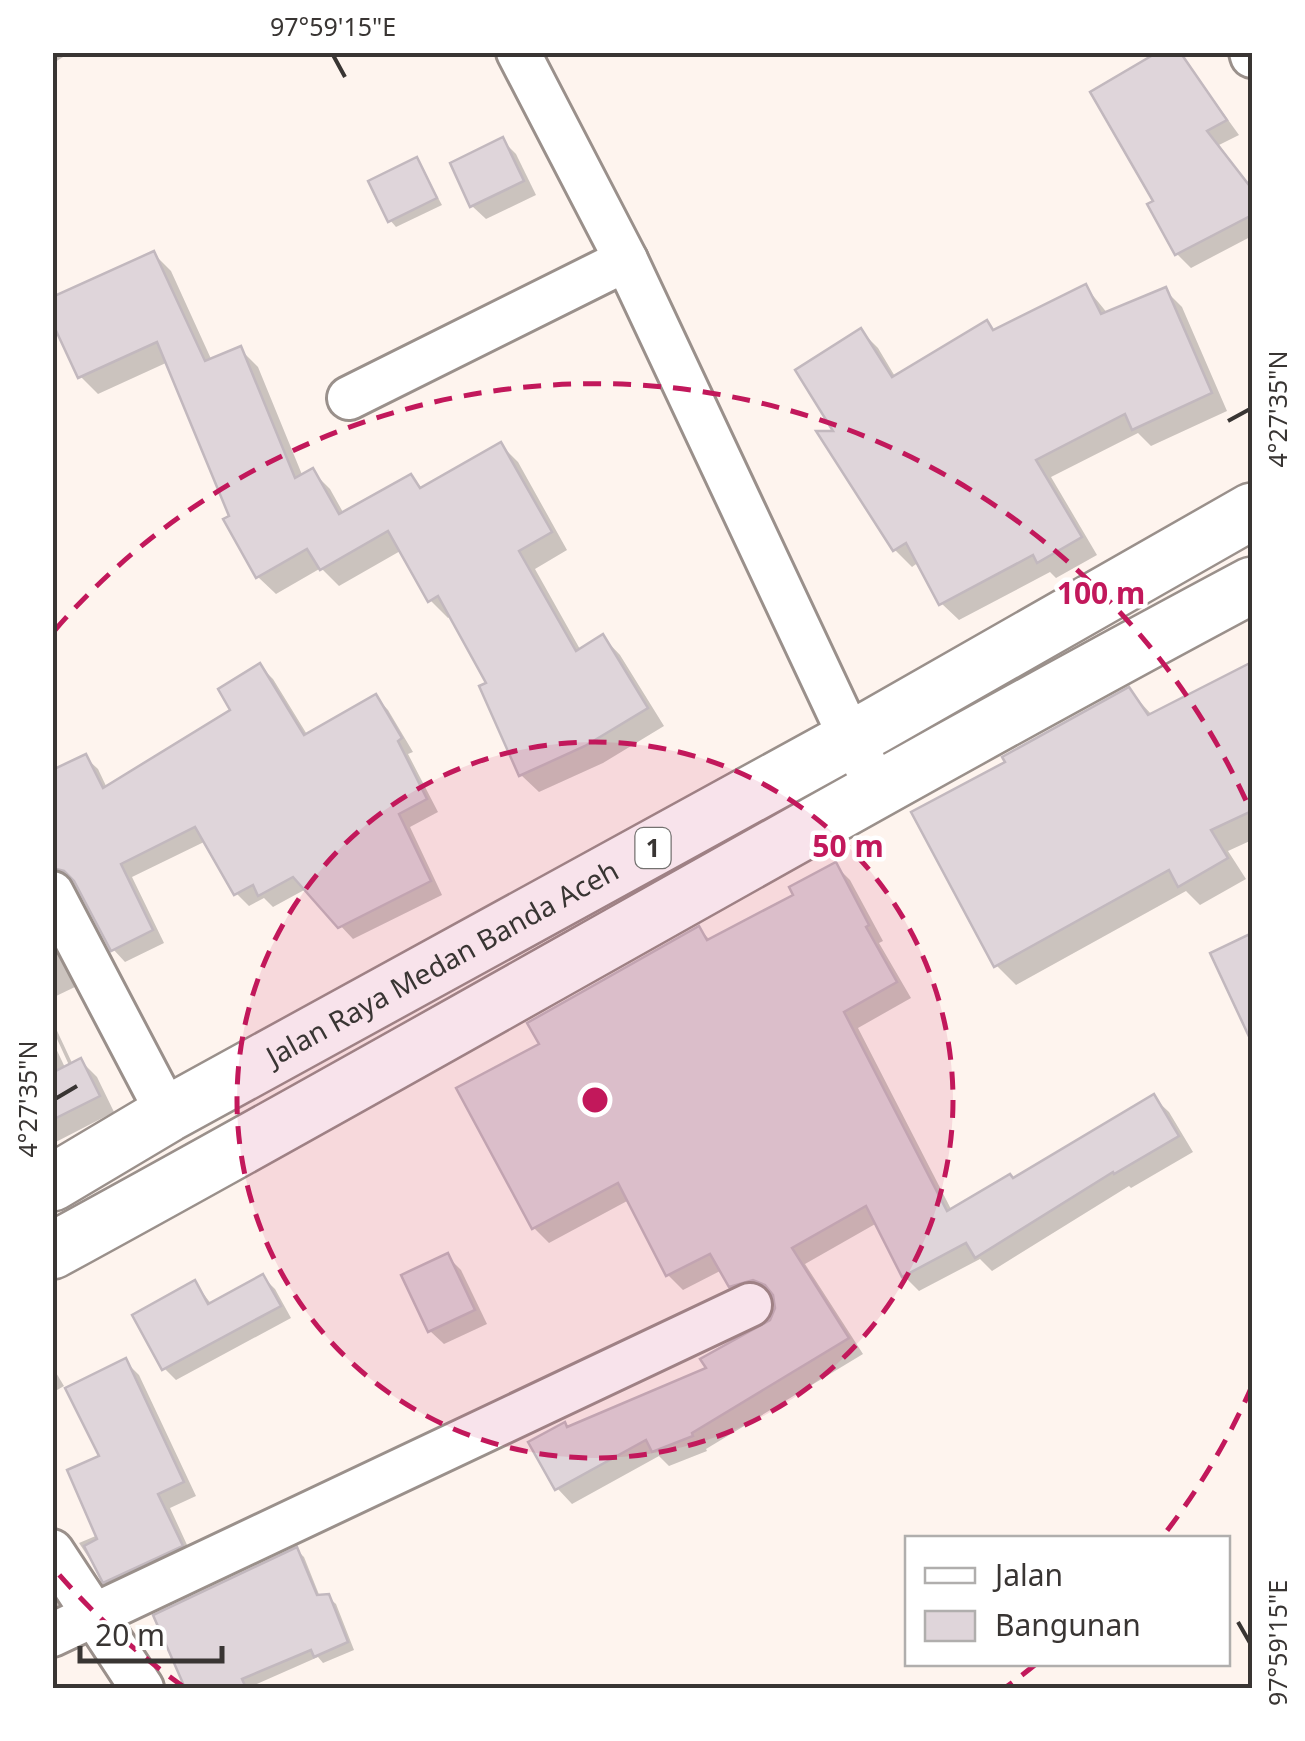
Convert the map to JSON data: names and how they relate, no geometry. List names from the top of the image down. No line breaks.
{"streets":{"highway":["1","Jalan Raya Medan Banda Aceh"]},"legend":["Jalan","Bangunan"],"scale_bar":"20 m","coordinates":["97°59'15\"E","4°27'35\"N"],"rings":["100 m","50 m"]}
